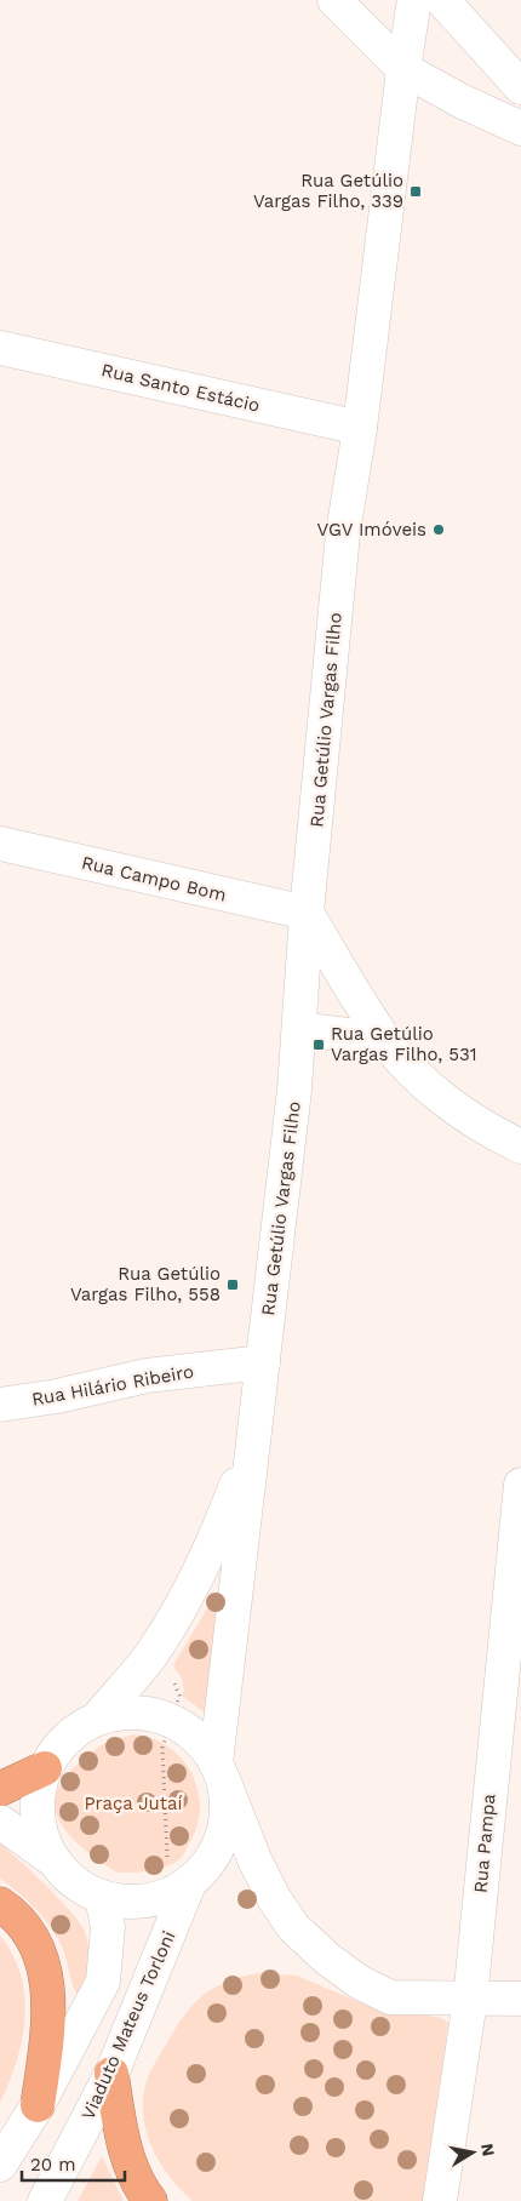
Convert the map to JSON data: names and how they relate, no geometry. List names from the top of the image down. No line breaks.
{"streets":{"street":["Rua Santo Estácio","Rua Getúlio Vargas Filho","Rua Campo Bom","Rua Hilário Ribeiro","Rua Pampa","Viaduto Mateus Torloni"]},"crossings":[["Rua Santo Estácio","Rua Getúlio Vargas Filho"],["Rua Getúlio Vargas Filho","Rua Campo Bom"],["Rua Getúlio Vargas Filho","Rua Hilário Ribeiro"],["Rua Getúlio Vargas Filho","Viaduto Mateus Torloni"]],"parks":["Praça Jutaí"],"places":{"transit":["Rua Getúlio Vargas Filho, 339","Rua Getúlio Vargas Filho, 531","Rua Getúlio Vargas Filho, 558"],"other":["VGV Imóveis"]},"scale_bar":"20 m","north":"right"}
